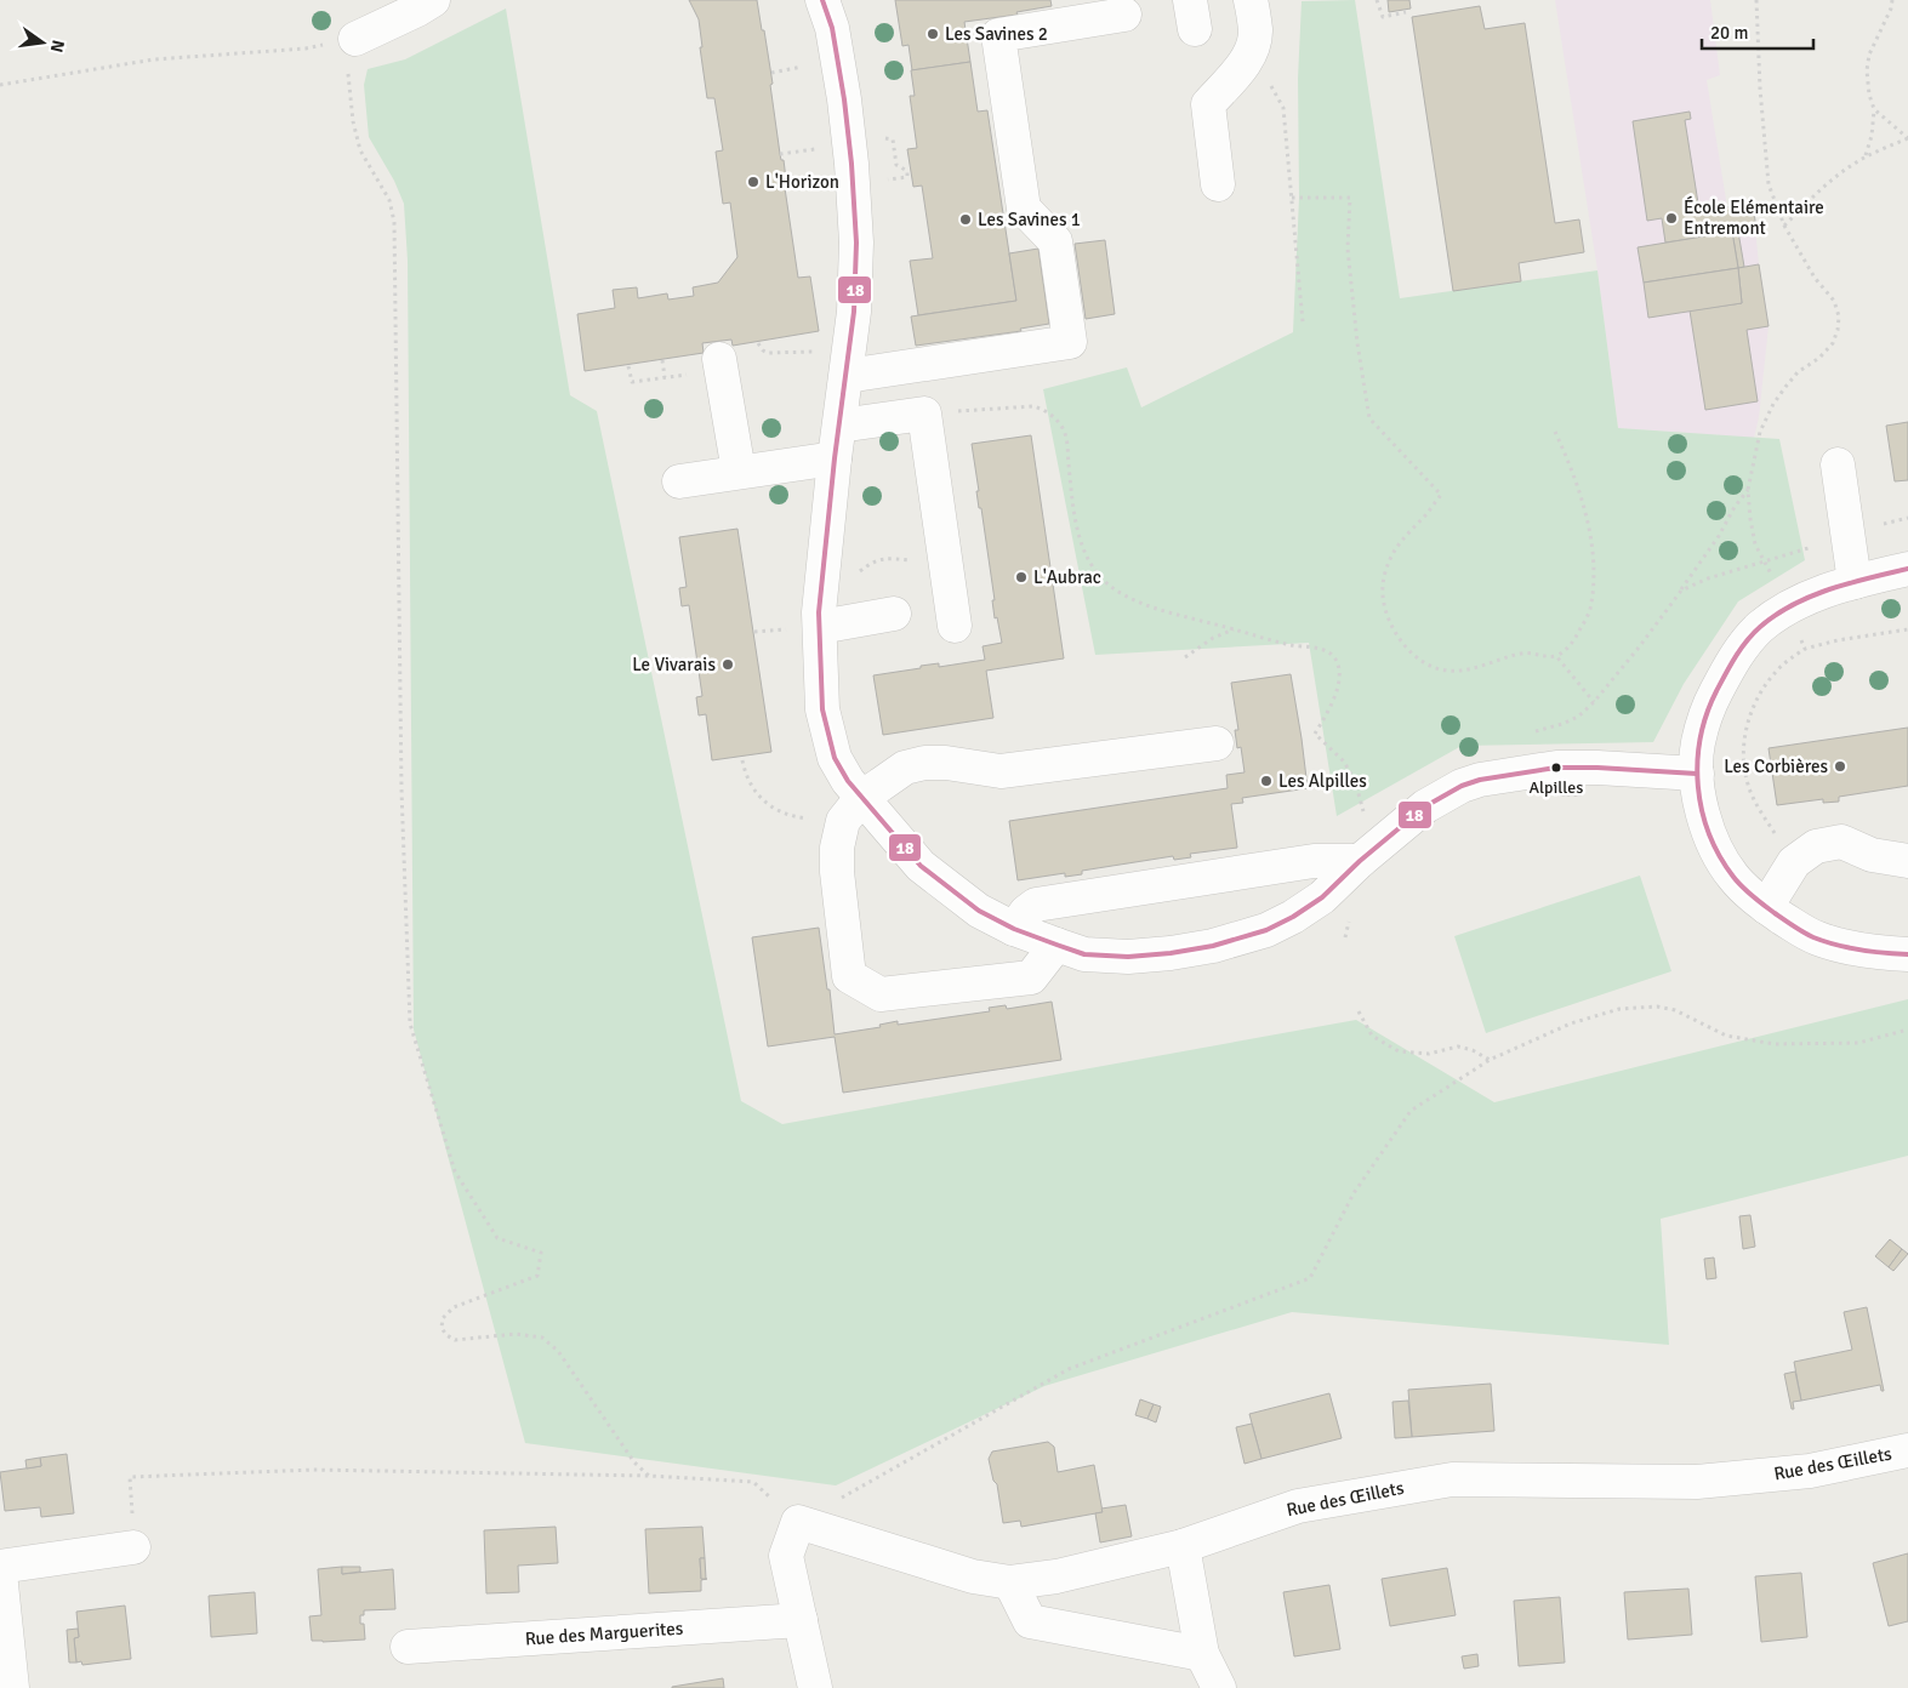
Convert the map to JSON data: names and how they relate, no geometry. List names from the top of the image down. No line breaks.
{"streets":{"street":["Rue des Œillets","Rue des Marguerites"]},"places":["Les Savines 2","L'Horizon","École Elémentaire Entremont","Les Savines 1","L'Aubrac","Le Vivarais","Les Corbières","Alpilles","Les Alpilles"],"lines":["transit line 18"],"scale_bar":"20 m","north":"right"}
